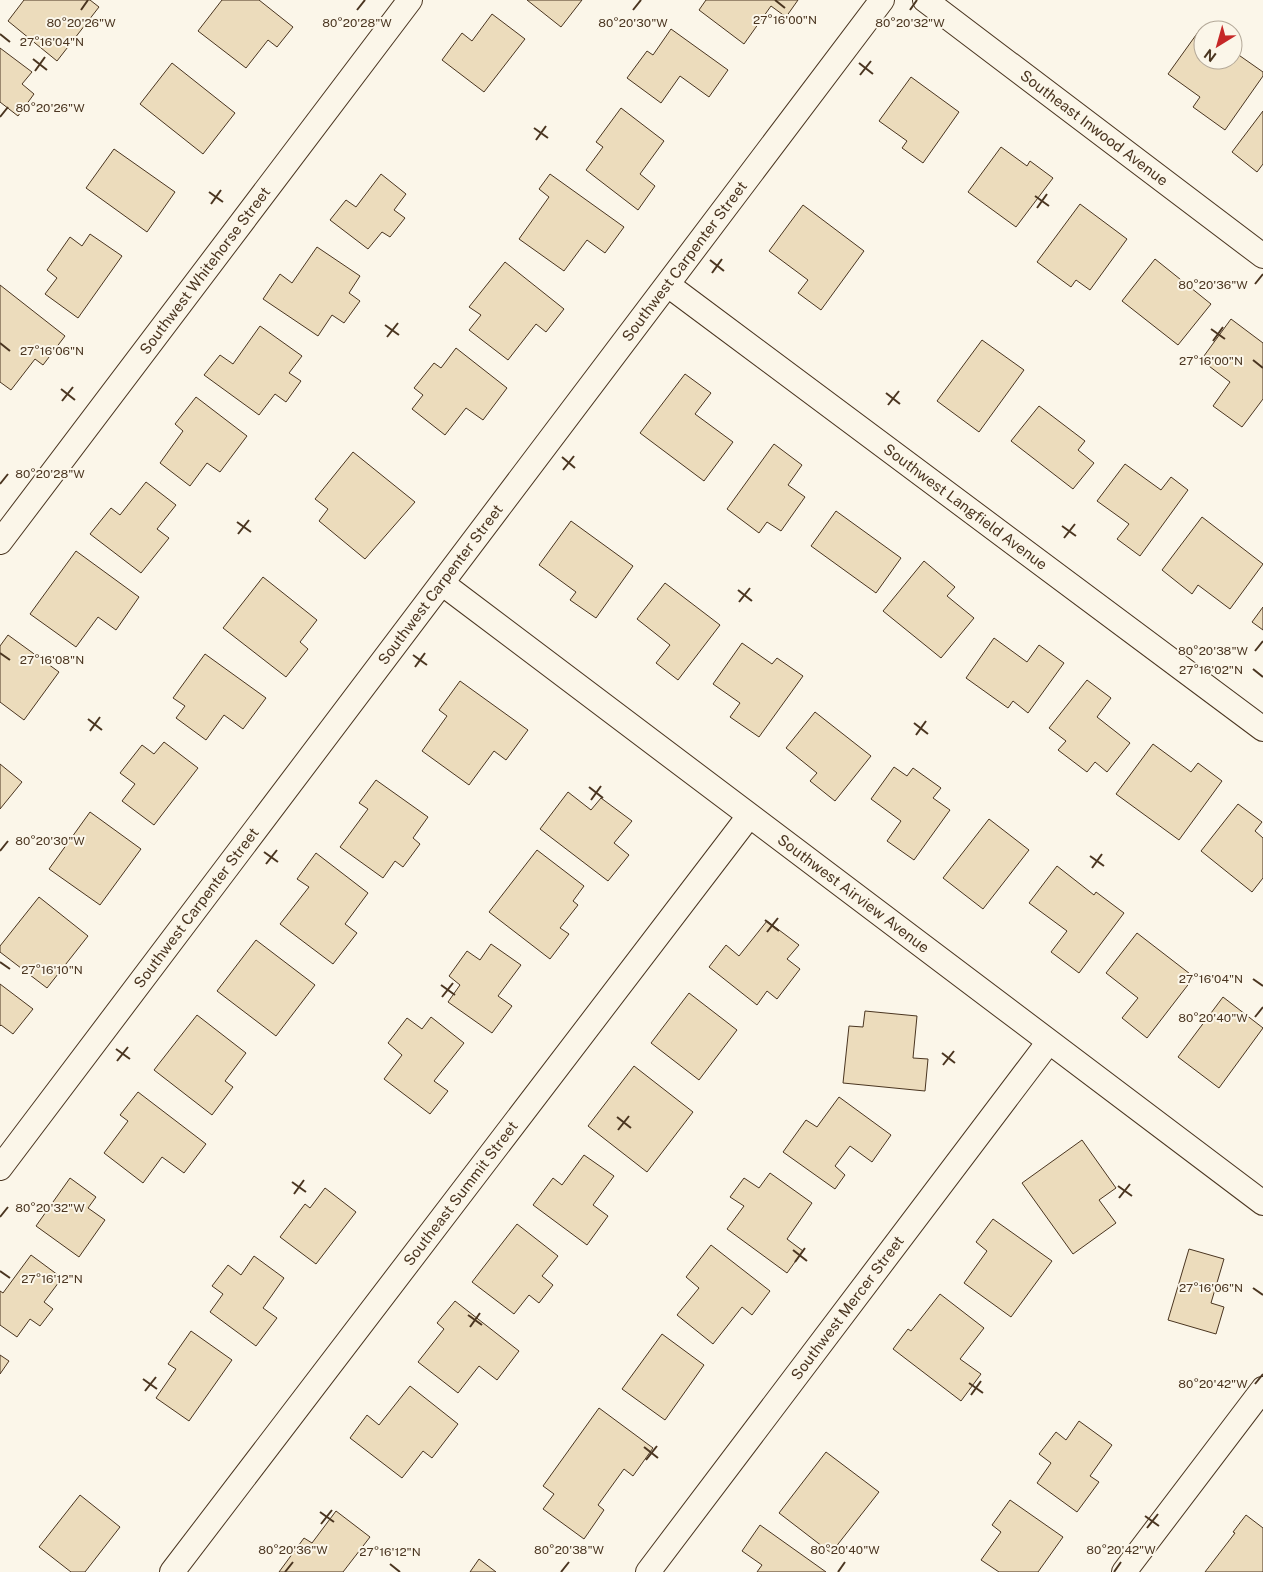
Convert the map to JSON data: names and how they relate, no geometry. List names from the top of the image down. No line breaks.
{"streets":{"street":["Southeast Inwood Avenue","Southwest Carpenter Street","Southwest Whitehorse Street","Southwest Langfield Avenue","Southwest Airview Avenue","Southeast Summit Street","Southwest Mercer Street"]},"crossings":[["Southwest Carpenter Street","Southwest Langfield Avenue"],["Southwest Carpenter Street","Southwest Airview Avenue"],["Southwest Airview Avenue","Southeast Summit Street"],["Southwest Airview Avenue","Southwest Mercer Street"]],"north":"bottom left","coordinates":["27°16'00\"N","80°20'26\"W","80°20'28\"W","80°20'30\"W","80°20'32\"W","27°16'04\"N","80°20'36\"W","27°16'06\"N","80°20'38\"W","27°16'08\"N","27°16'02\"N","27°16'10\"N","80°20'40\"W","27°16'12\"N","80°20'42\"W"]}
